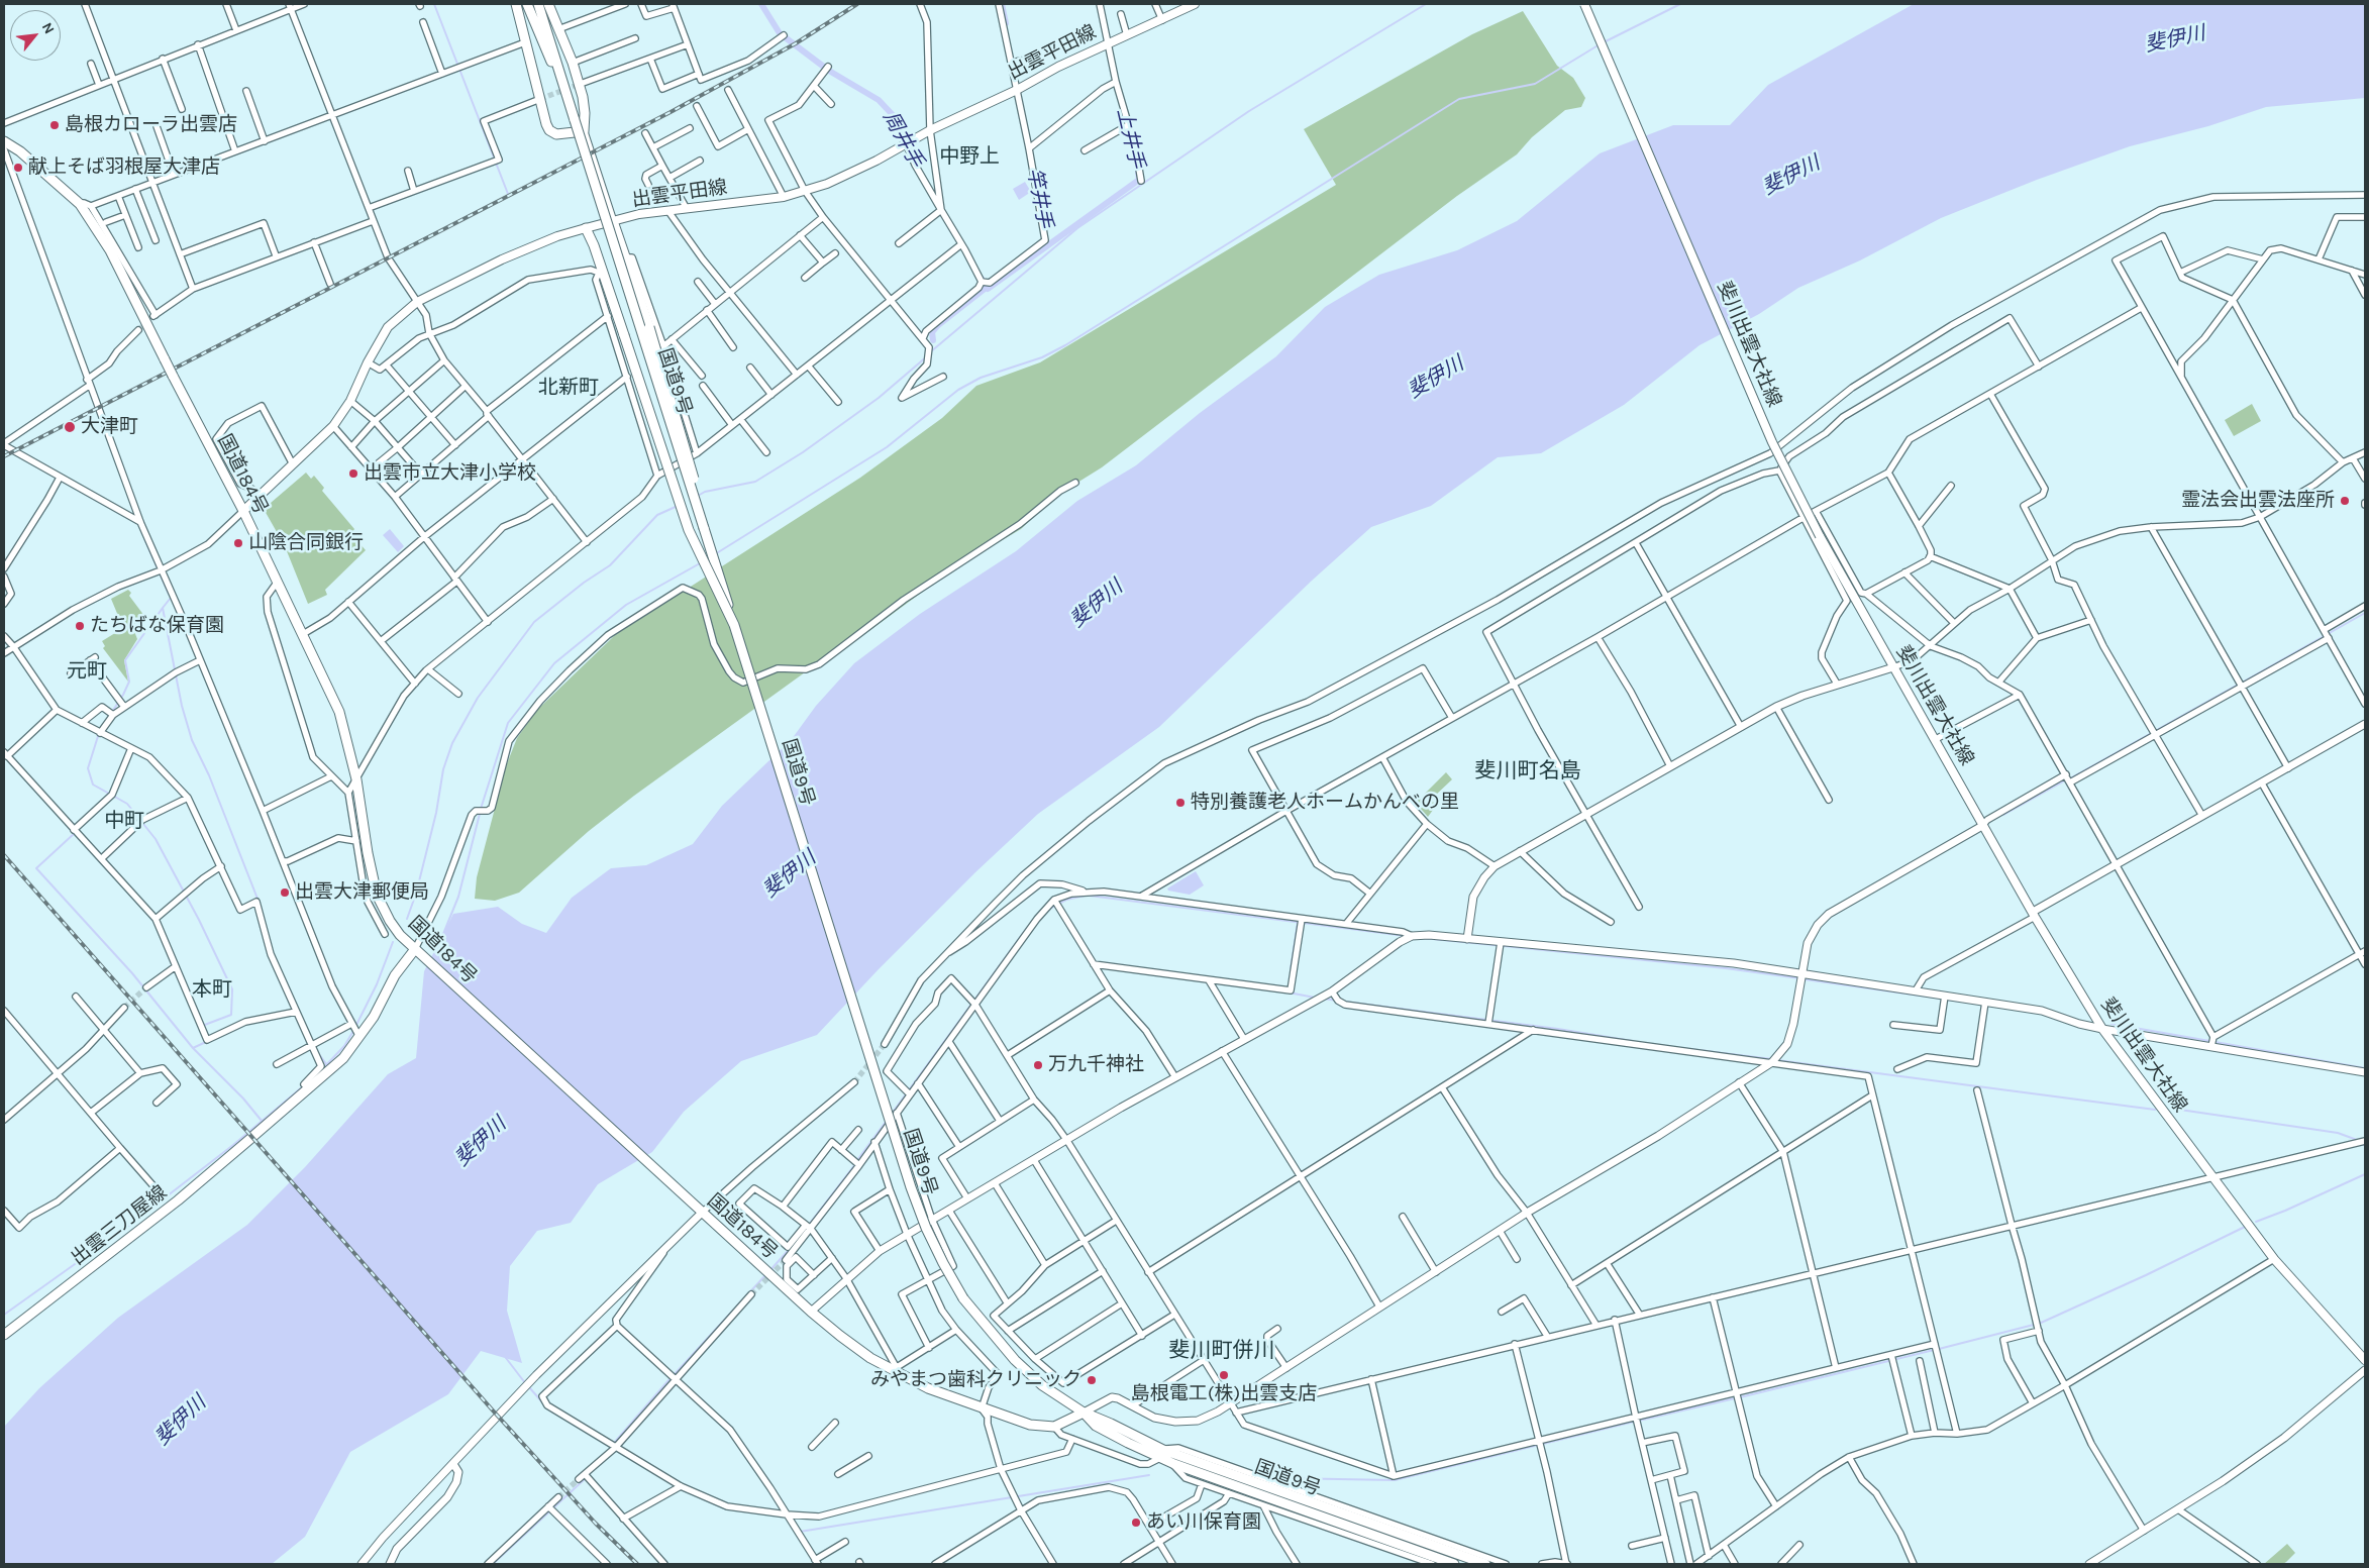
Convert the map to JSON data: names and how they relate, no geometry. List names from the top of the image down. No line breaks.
{"streets":{"main road":["出雲平田線","斐川出雲大社線","国道9号","国道184号","出雲三刀屋線"]},"crossings":[["出雲平田線","国道184号"],["国道9号","国道184号"],["国道184号","出雲三刀屋線"]],"districts":["中野上","北新町","元町","斐川町名島","中町","本町","斐川町併川"],"water":["斐伊川","上井手","周井手","竿井手"],"places":["島根カローラ出雲店","献上そば羽根屋大津店","大津町","出雲市立大津小学校","霊法会出雲法座所","山陰合同銀行","たちばな保育園","特別養護老人ホームかんべの里","出雲大津郵便局","万九千神社","島根電工(株)出雲支店","みやまつ歯科クリニック","あい川保育園"],"north":"top right"}
